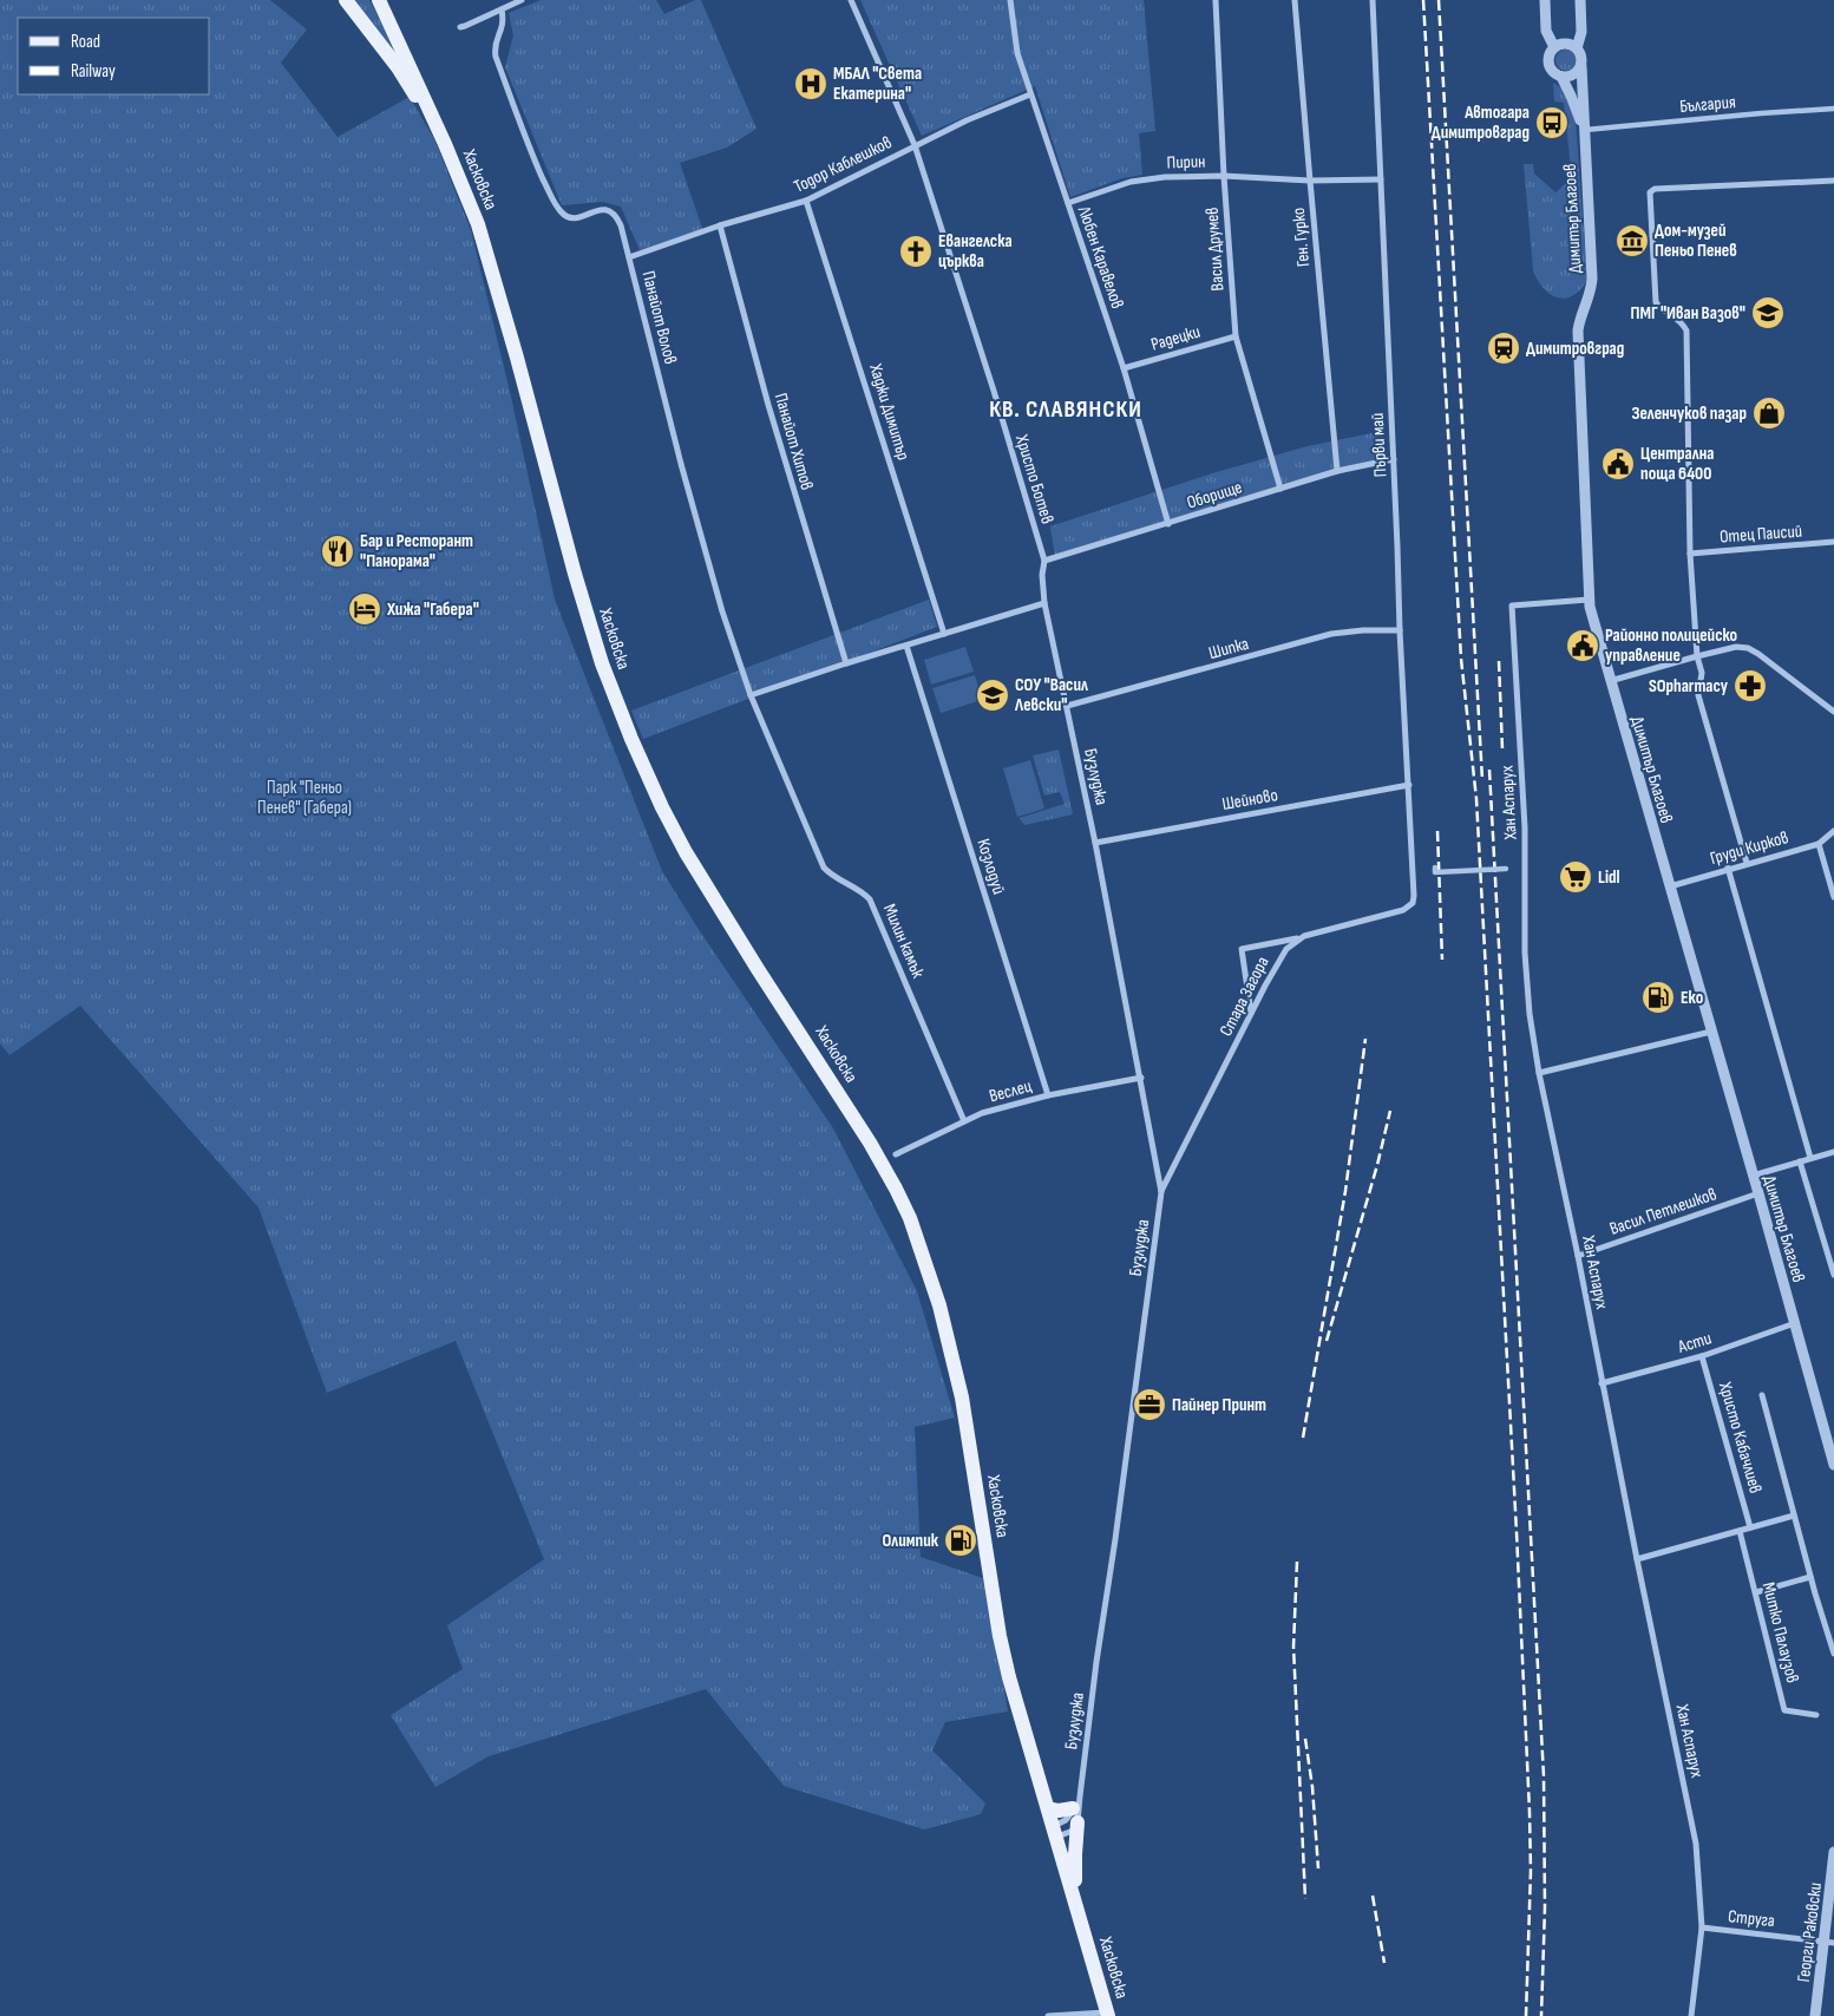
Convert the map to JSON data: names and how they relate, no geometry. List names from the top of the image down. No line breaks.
{"streets":{"main road":["Хасковска"],"street":["България","Пирин","Тодор Каблешков","Димитър Благоев","Ген. Гурко","Васил Друмев","Любен Каравелов","Панайот Волов","Радецки","Хаджи Димитър","Панайот Хитов","Първи май","Христо Ботев","Оборище","Отец Паисий","Шипка","Бузлуджа","Шейново","Хан Аспарух","Груди Кирков","Козлодуй","Милин камък","Стара Загора","Веслец","Васил Петлешков","Асти","Христо Кабачлиев","Митко Палаузов","Струга","Георги Раковски"]},"crossings":[["България","Димитър Благоев"],["Пирин","Ген. Гурко"],["Пирин","Васил Друмев"],["Пирин","Любен Каравелов"],["Пирин","Първи май"],["Тодор Каблешков","Любен Каравелов"],["Тодор Каблешков","Панайот Волов"],["Тодор Каблешков","Хаджи Димитър"],["Тодор Каблешков","Панайот Хитов"],["Тодор Каблешков","Христо Ботев"],["Димитър Благоев","Хан Аспарух"],["Димитър Благоев","Груди Кирков"],["Димитър Благоев","Васил Петлешков"],["Димитър Благоев","Асти"],["Ген. Гурко","Оборище"],["Васил Друмев","Радецки"],["Васил Друмев","Оборище"],["Любен Каравелов","Радецки"],["Любен Каравелов","Оборище"],["Панайот Волов","Милин камък"],["Първи май","Оборище"],["Първи май","Шипка"],["Първи май","Шейново"],["Първи май","Стара Загора"],["Христо Ботев","Оборище"],["Христо Ботев","Шипка"],["Христо Ботев","Бузлуджа"],["Шипка","Бузлуджа"],["Бузлуджа","Шейново"],["Бузлуджа","Стара Загора"],["Бузлуджа","Веслец"],["Хан Аспарух","Васил Петлешков"],["Хан Аспарух","Асти"],["Хан Аспарух","Струга"],["Козлодуй","Веслец"],["Милин камък","Веслец"],["Асти","Христо Кабачлиев"],["Струга","Георги Раковски"]],"districts":["КВ. СЛАВЯНСКИ"],"parks":["Парк \"Пеньо Пенев\" (Габера)"],"places":{"hospital":["МБАЛ \"Света Екатерина\""],"bus stop":["Автогара Димитровград"],"museum":["Дом-музей Пеньо Пенев"],"church":["Евангелска църква"],"school or university":["ПМГ \"Иван Вазов\"","СОУ \"Васил Левски\""],"station":["Димитровград"],"shop":["Зеленчуков пазар"],"public building":["Централна поща 6400","Районно полицейско управление"],"restaurant":["Бар и Ресторант \"Панорама\""],"hotel":["Хижа \"Габера\""],"pharmacy":["SOpharmacy"],"supermarket":["Lidl"],"fuel station":["Еко","Олимпик"],"office":["Пайнер Принт"]},"legend":["Road","Railway"]}
